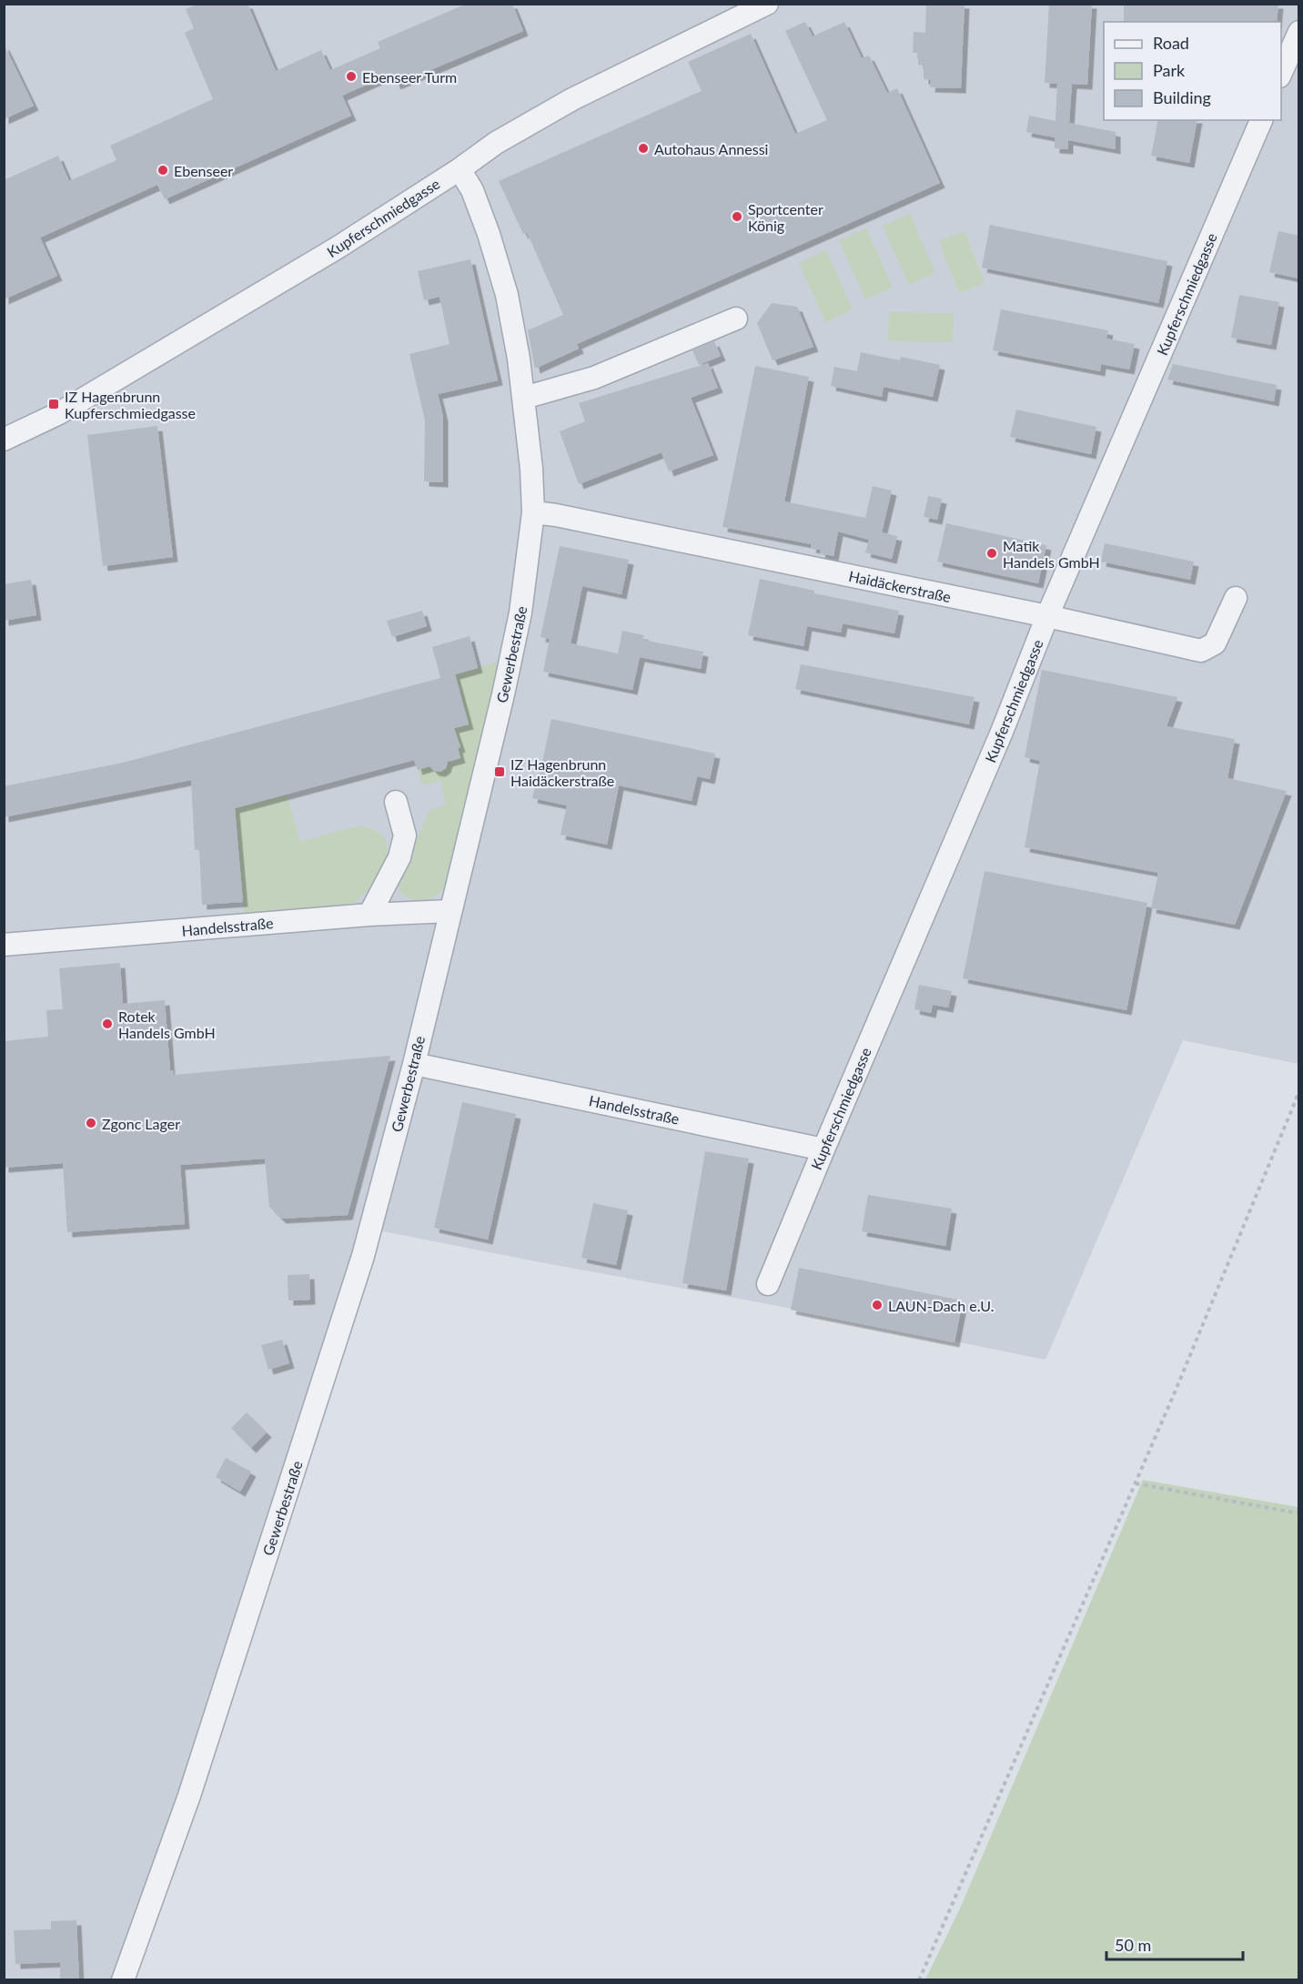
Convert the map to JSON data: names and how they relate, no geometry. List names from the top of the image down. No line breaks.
{"streets":{"street":["Kupferschmiedgasse","Haidäckerstraße","Gewerbestraße","Handelsstraße"]},"crossings":[["Kupferschmiedgasse","Haidäckerstraße"],["Kupferschmiedgasse","Gewerbestraße"],["Kupferschmiedgasse","Handelsstraße"],["Haidäckerstraße","Gewerbestraße"],["Gewerbestraße","Handelsstraße"]],"places":{"other":["Ebenseer Turm","Autohaus Annessi","Ebenseer","Sportcenter König","Matik Handels GmbH","Rotek Handels GmbH","Zgonc Lager","LAUN-Dach e.U."],"transit":["IZ Hagenbrunn Kupferschmiedgasse","IZ Hagenbrunn Haidäckerstraße"]},"legend":["Road","Park","Building"],"scale_bar":"50 m"}
